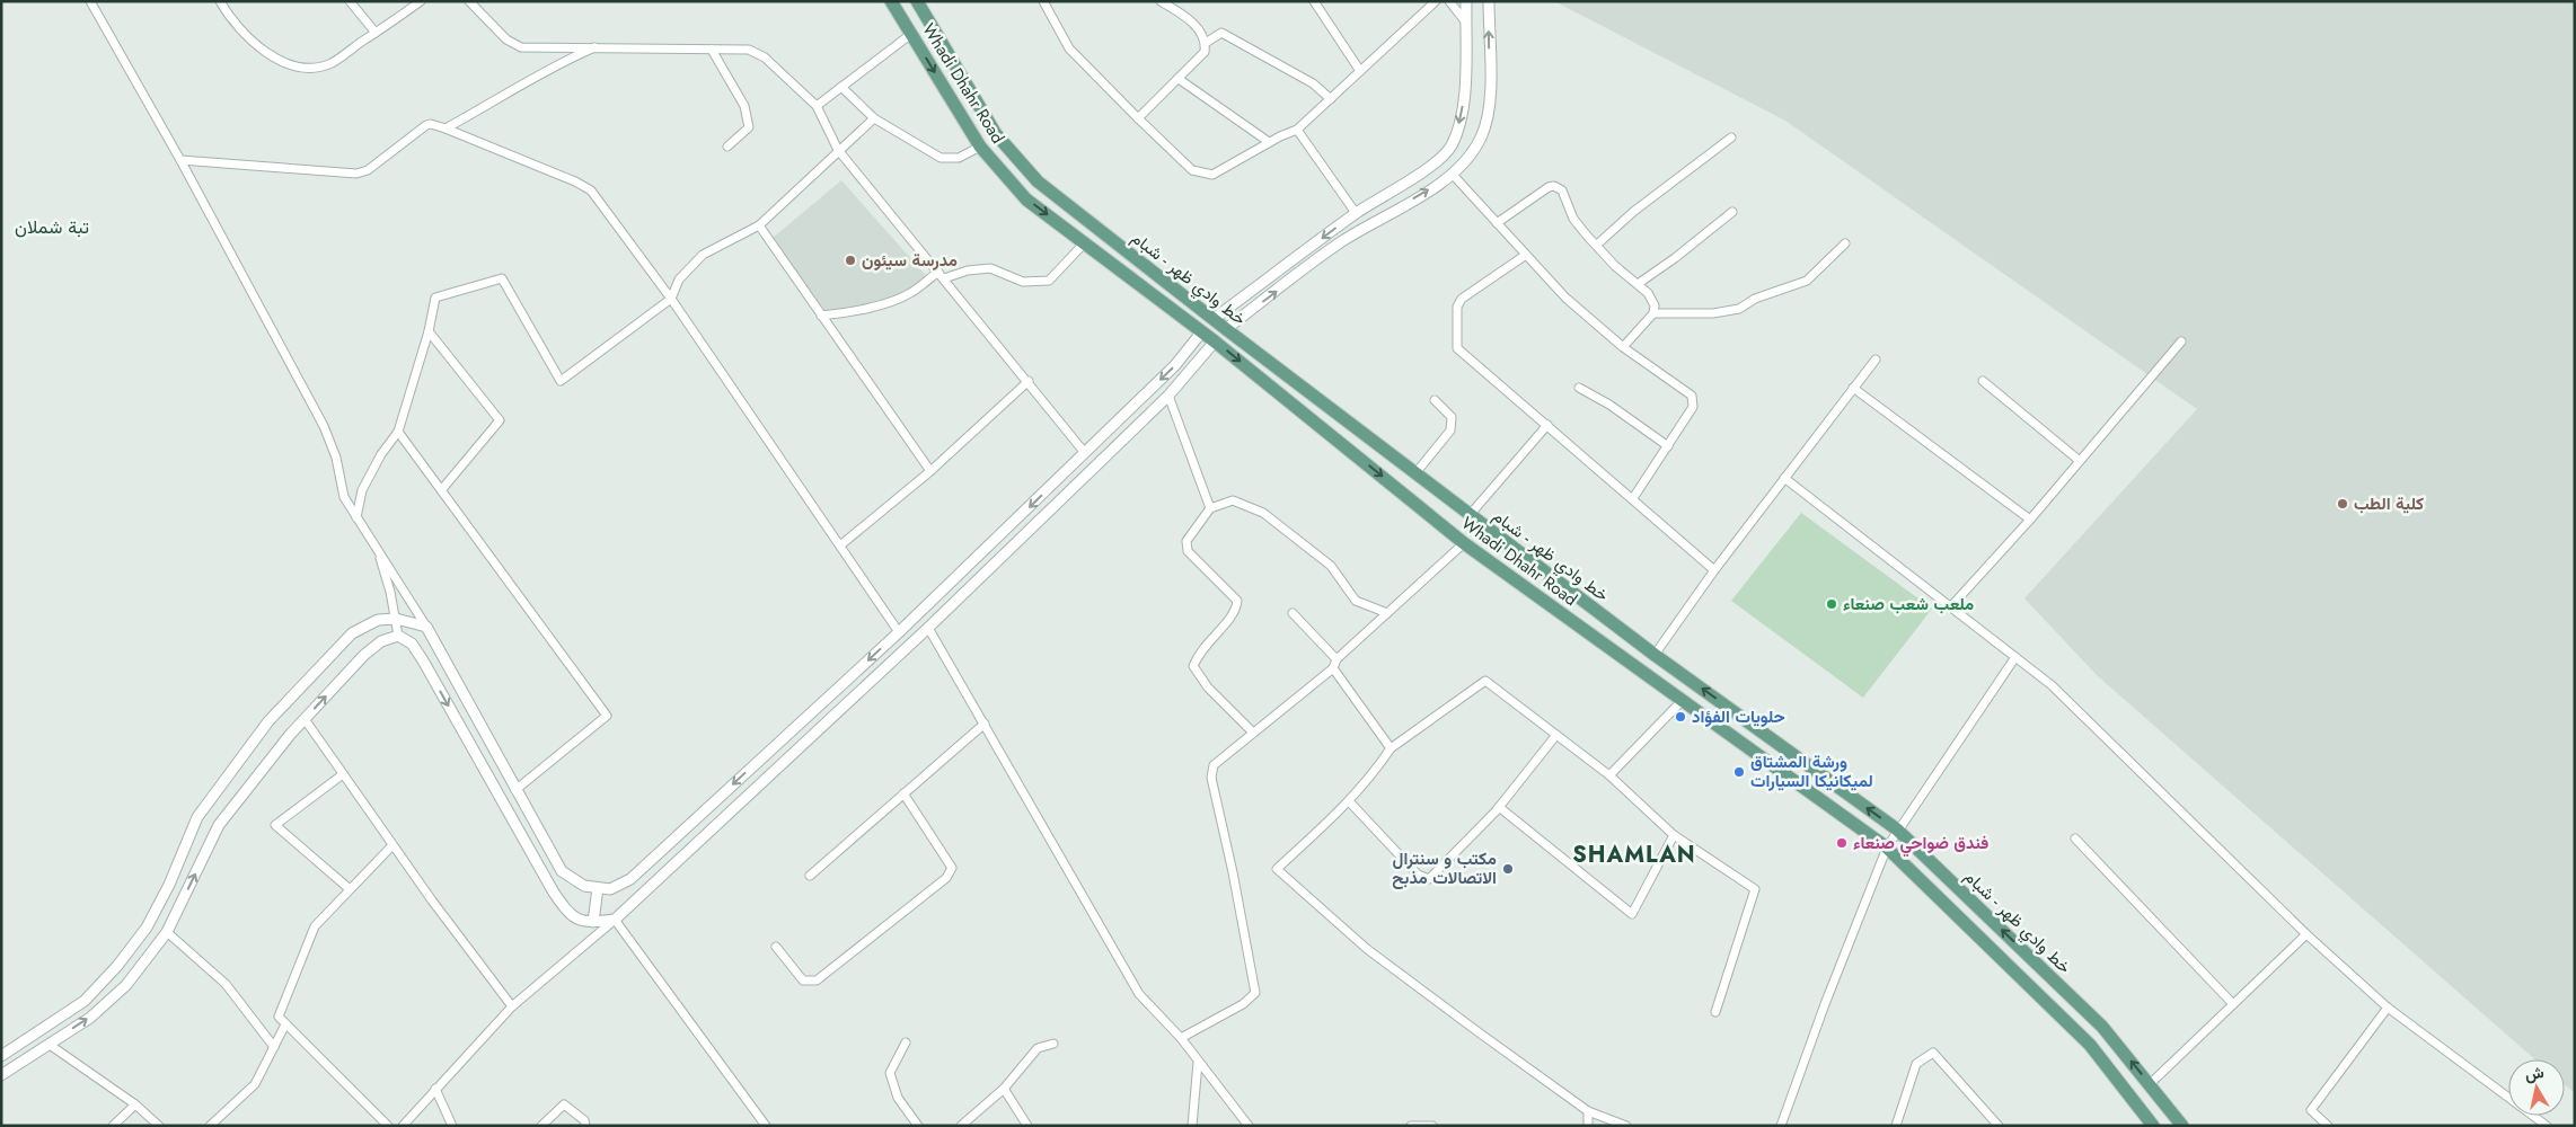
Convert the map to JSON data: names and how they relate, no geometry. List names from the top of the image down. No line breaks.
{"streets":{"main road":["Whadi Dhahr Road","خط وادي ظهر - شبام"]},"one_way":["خط وادي ظهر - شبام"],"districts":["تبة شملان","SHAMLAN"],"places":["مدرسة سيئون","كلية الطب","ملعب شعب صنعاء","حلويات الفؤاد","ورشة المشتاق لميكانيكا السيارات","فندق ضواحي صنعاء","مكتب و سنترال الاتصالات مذبح"],"north":"top"}
